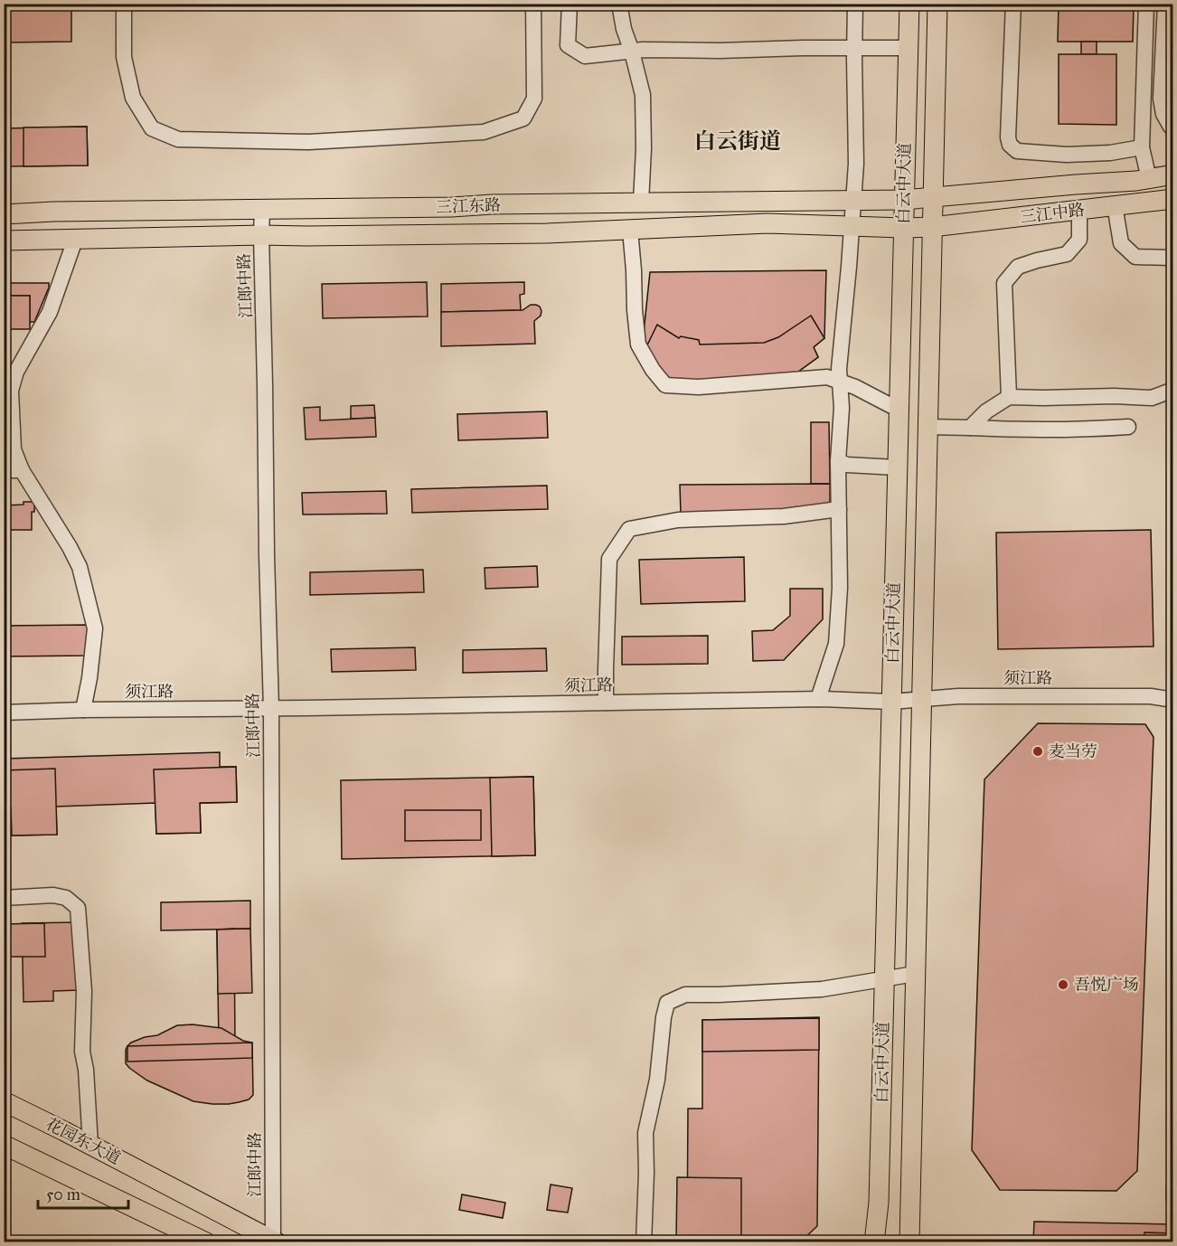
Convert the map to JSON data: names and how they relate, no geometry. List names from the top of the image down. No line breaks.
{"streets":{"main road":["白云中大道","三江东路","三江中路","花园东大道"],"street":["江郎中路","须江路"]},"crossings":[["白云中大道","三江东路"],["白云中大道","三江中路"],["白云中大道","须江路"],["三江东路","三江中路"],["三江东路","江郎中路"],["江郎中路","须江路"],["江郎中路","花园东大道"]],"districts":["白云街道"],"places":["麦当劳","吾悦广场"],"scale_bar":"50 m"}
